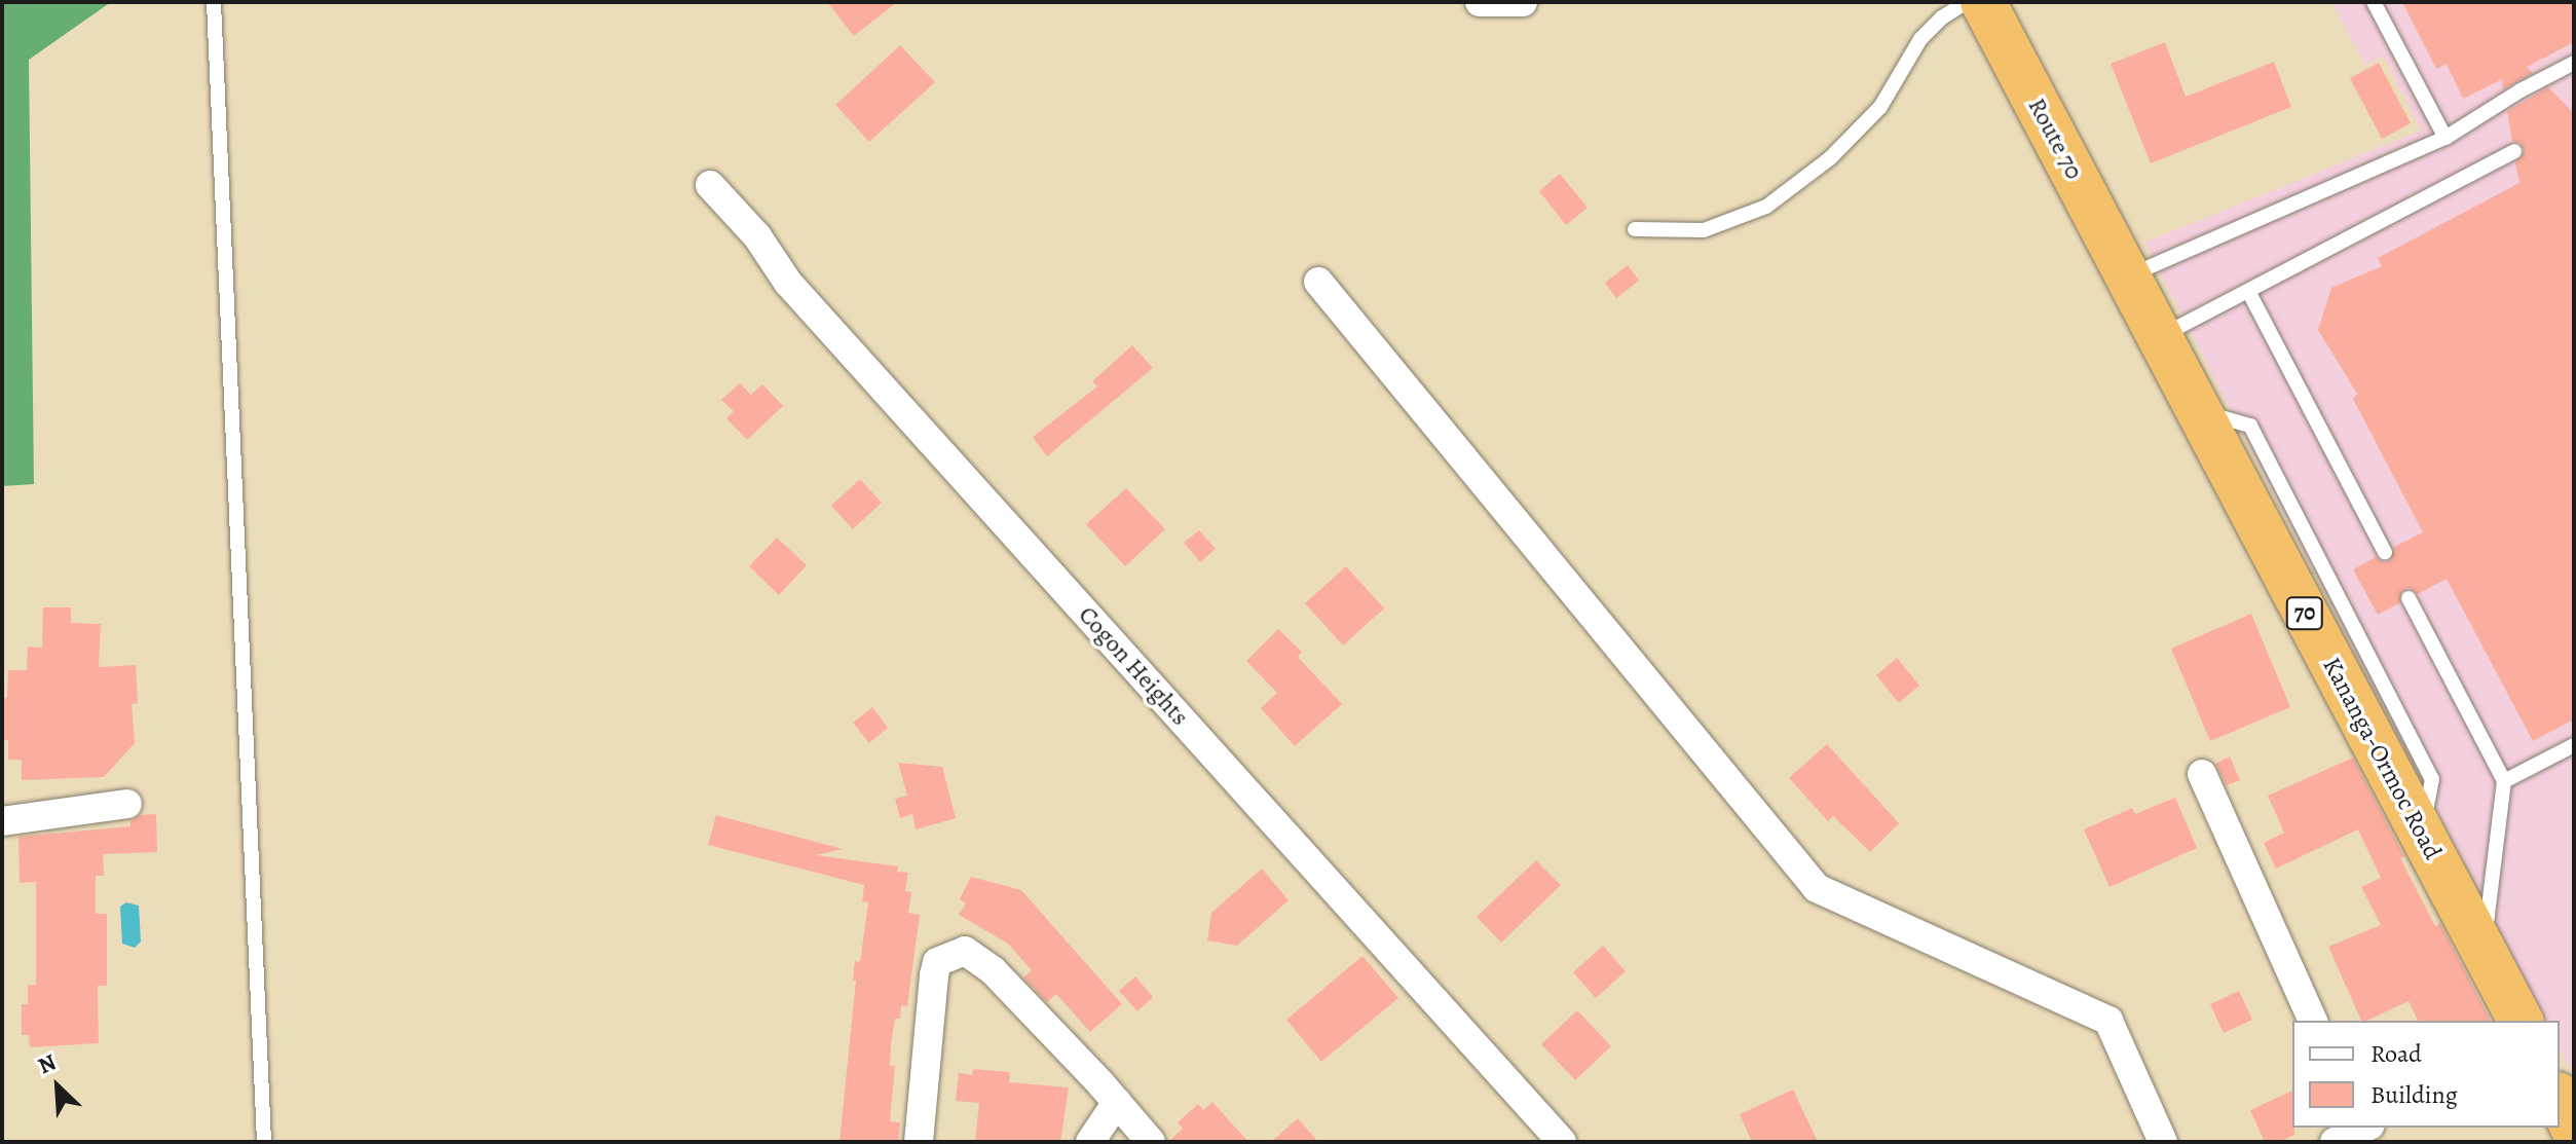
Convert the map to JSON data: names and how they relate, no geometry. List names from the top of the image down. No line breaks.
{"streets":{"highway":["Route 70","70","Kananga-Ormoc Road"],"street":["Cogon Heights"]},"crossings":[["Route 70","Kananga-Ormoc Road"]],"legend":["Road","Building"],"north":"top left"}
